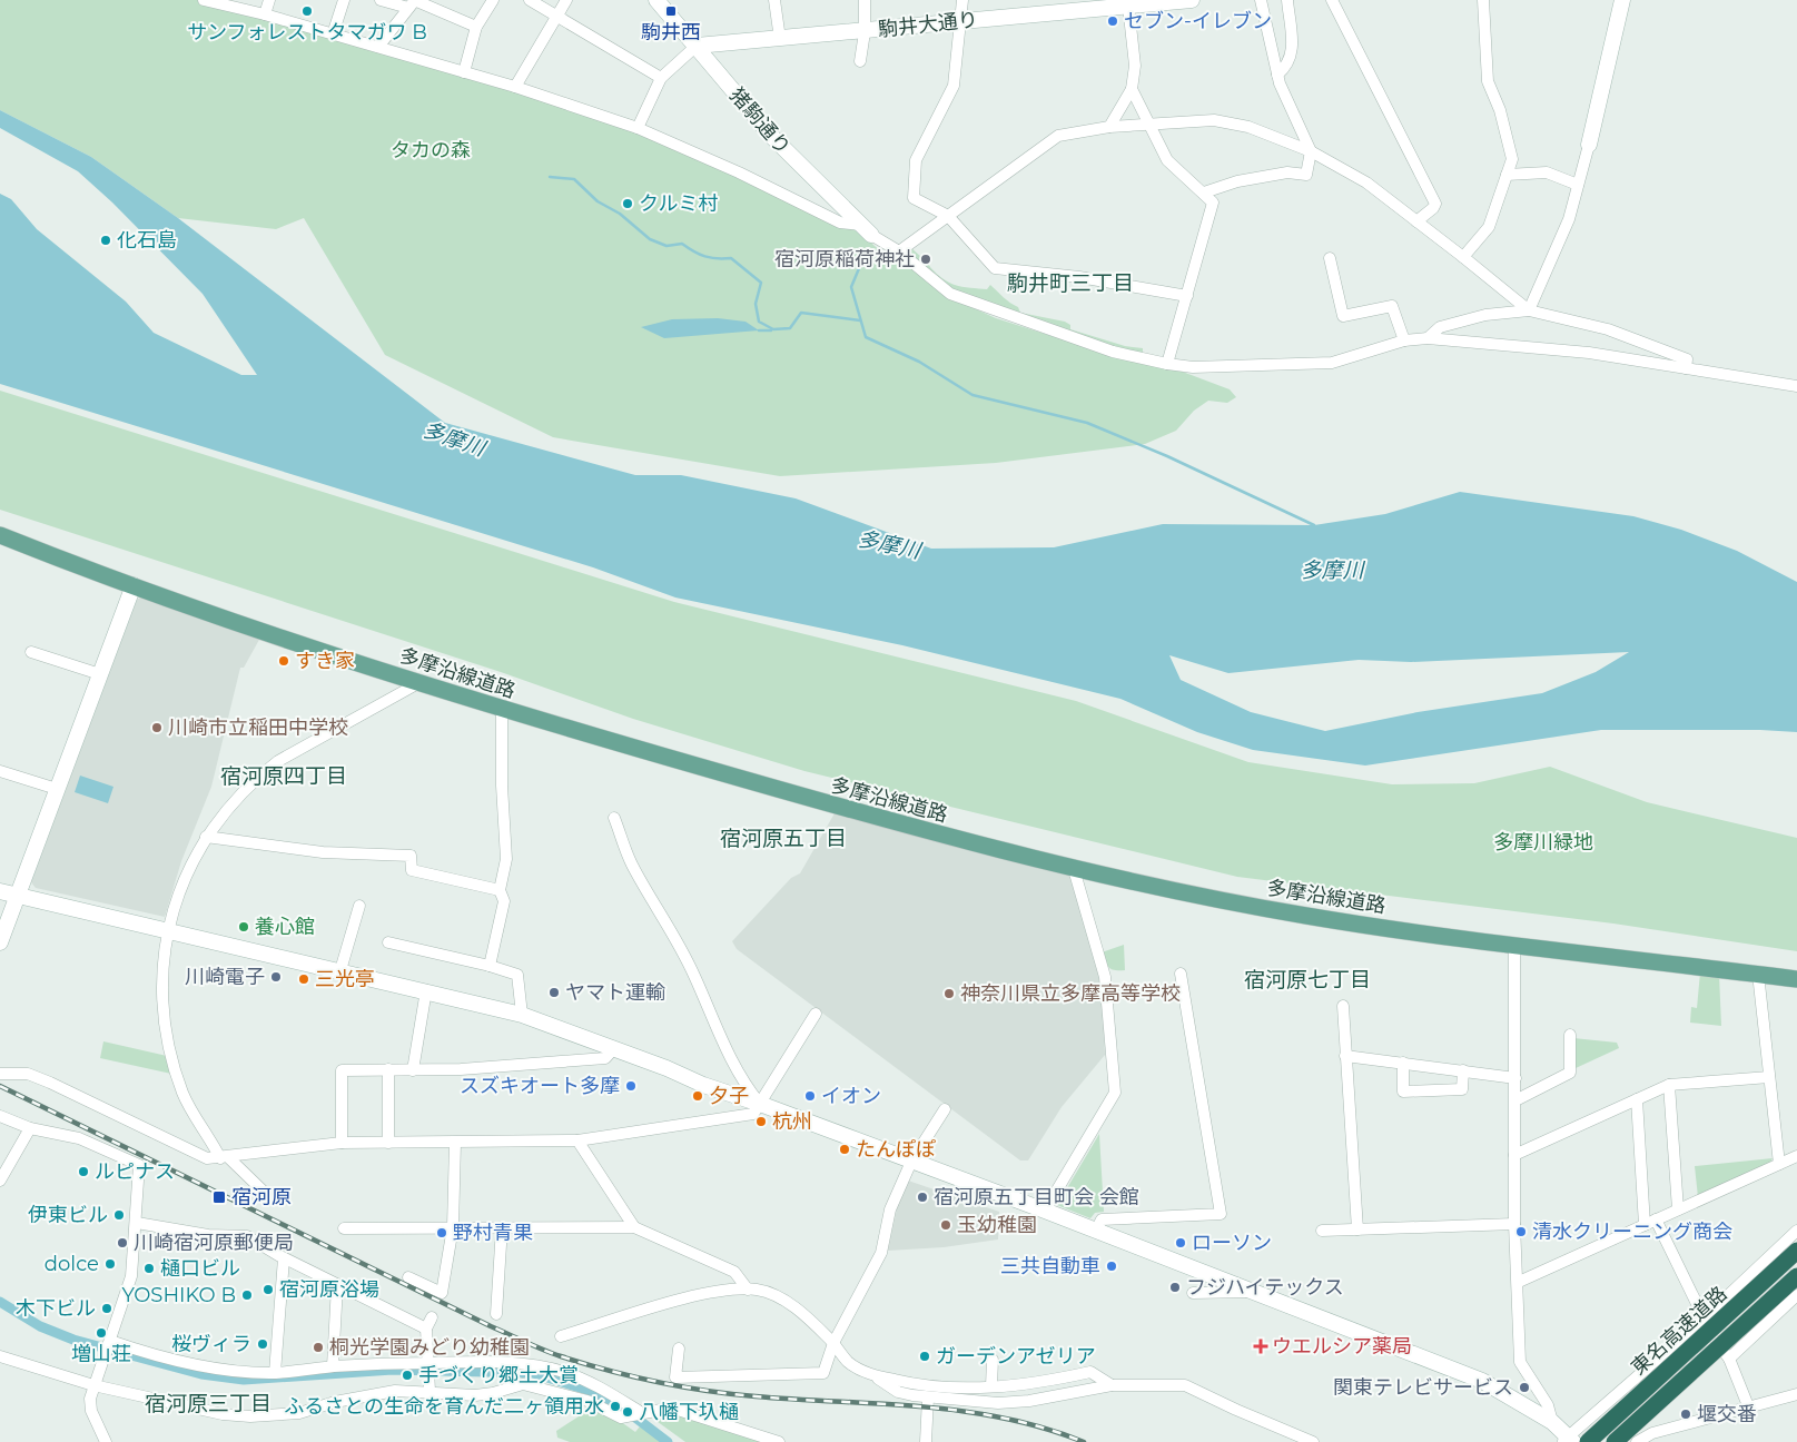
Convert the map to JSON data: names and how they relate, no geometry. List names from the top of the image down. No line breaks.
{"streets":{"highway":["東名高速道路"],"main road":["多摩沿線道路"],"street":["駒井大通り","猪駒通り"]},"crossings":[["駒井大通り","猪駒通り"]],"districts":["駒井町三丁目","宿河原四丁目","宿河原五丁目","宿河原七丁目","宿河原三丁目"],"water":["多摩川"],"parks":["タカの森","多摩川緑地"],"places":{"other":["サンフォレストタマガワ B","セブン-イレブン","クルミ村","化石島","宿河原稲荷神社","すき家","川崎市立稲田中学校","養心館","川崎電子","三光亭","ヤマト運輸","神奈川県立多摩高等学校","スズキオート多摩","夕子","イオン","杭州","たんぽぽ","ルピナス","宿河原五丁目町会 会館","伊東ビル","玉幼稚園","清水クリーニング商会","野村青果","川崎宿河原郵便局","ローソン","dolce","三共自動車","樋口ビル","フジハイテックス","宿河原浴場","YOSHIKO B","木下ビル","増山荘","桜ヴィラ","桐光学園みどり幼稚園","ガーデンアゼリア","手づくり郷土大賞","関東テレビサービス","ふるさとの生命を育んだ二ヶ領用水","八幡下圦樋","堰交番"],"transit":["駒井西","宿河原"],"health":["ウエルシア薬局"]}}
